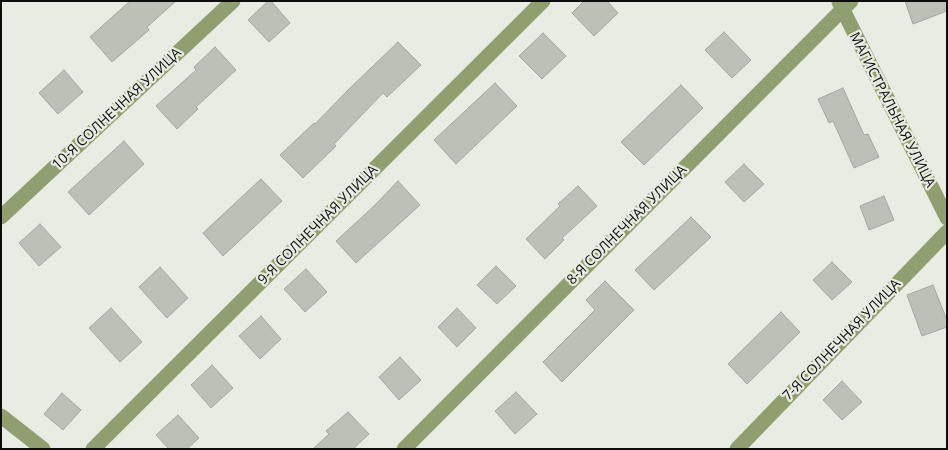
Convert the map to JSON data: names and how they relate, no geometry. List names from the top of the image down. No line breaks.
{"streets":{"street":["10-Я СОЛНЕЧНАЯ УЛИЦА","МАГИСТРАЛЬНАЯ УЛИЦА","9-Я СОЛНЕЧНАЯ УЛИЦА","8-Я СОЛНЕЧНАЯ УЛИЦА","7-Я СОЛНЕЧНАЯ УЛИЦА"]},"crossings":[["МАГИСТРАЛЬНАЯ УЛИЦА","8-Я СОЛНЕЧНАЯ УЛИЦА"]]}
